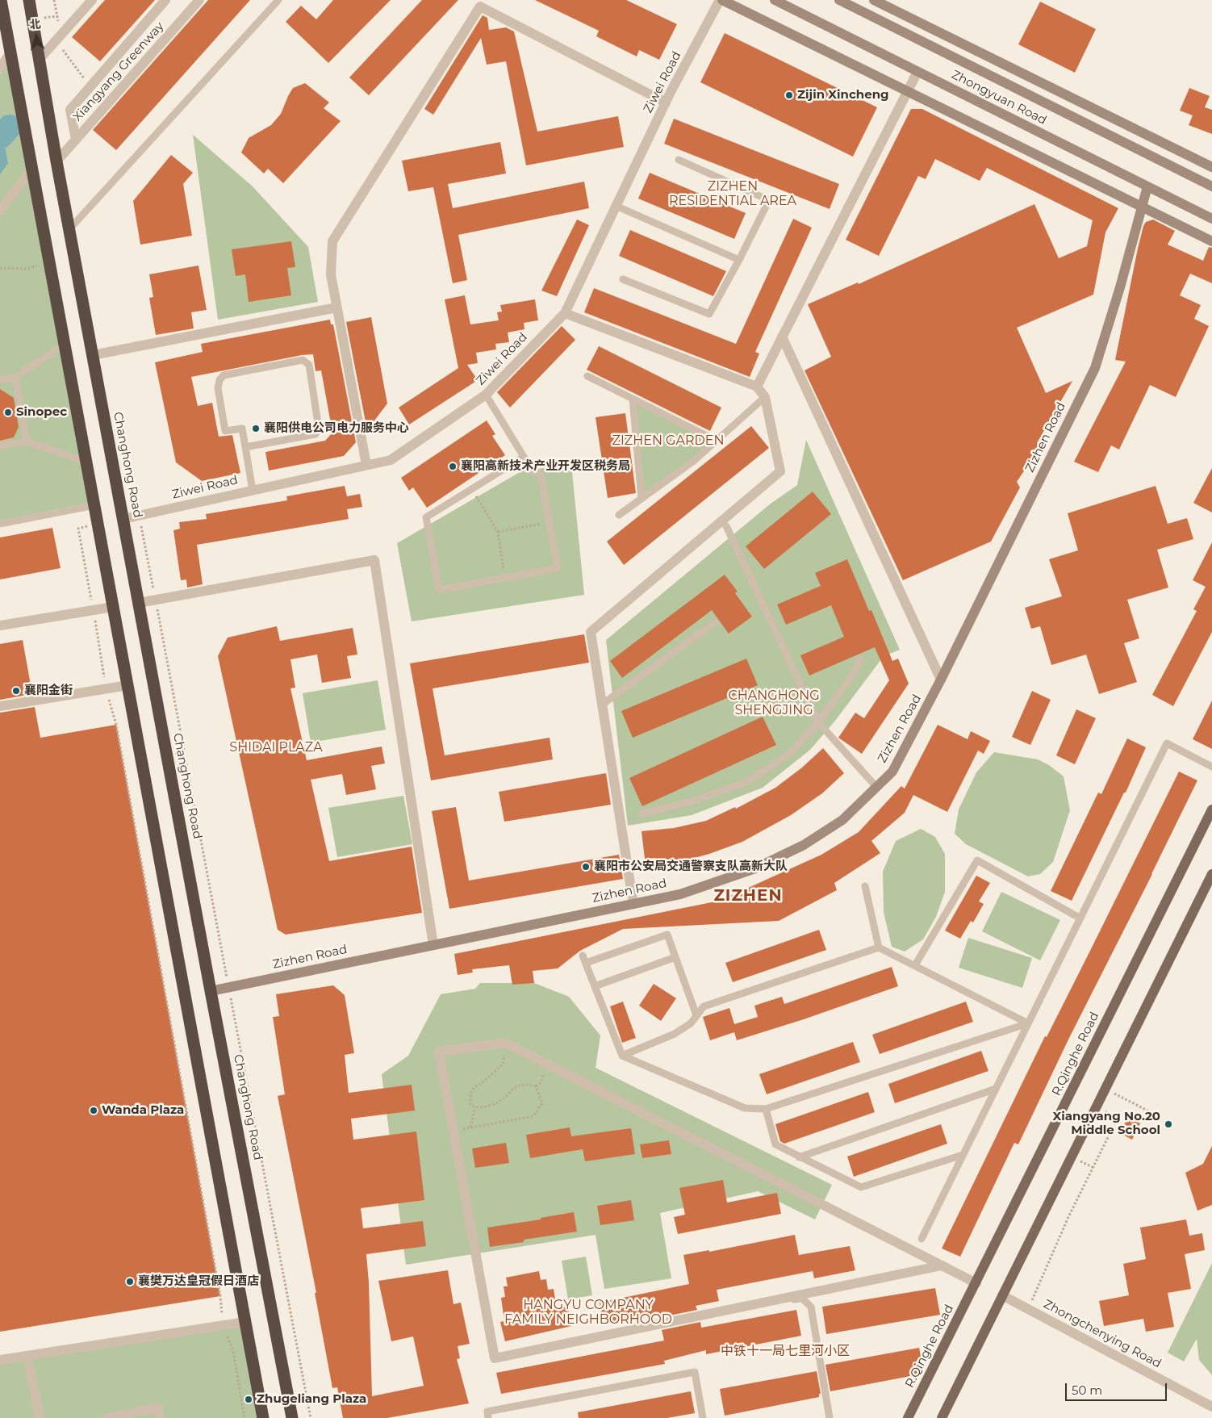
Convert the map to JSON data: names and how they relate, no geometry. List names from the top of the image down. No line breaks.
{"streets":{"highway":["Changhong Road"],"main road":["R.Qinghe Road"],"street":["Xiangyang Greenway","Ziwei Road","Zhongyuan Road","Zizhen Road","Zhongchenying Road"]},"crossings":[["Xiangyang Greenway","Changhong Road"],["Ziwei Road","Changhong Road"],["Zhongyuan Road","Zizhen Road"],["Zizhen Road","Changhong Road"]],"districts":["ZIZHEN RESIDENTIAL AREA","ZIZHEN GARDEN","CHANGHONG SHENGJING","SHIDAI PLAZA","ZIZHEN","HANGYU COMPANY FAMILY NEIGHBORHOOD","中铁十一局七里河小区"],"places":["Zijin Xincheng","Sinopec","襄阳供电公司电力服务中心","襄阳高新技术产业开发区税务局","襄阳金街","襄阳市公安局交通警察支队高新大队","Wanda Plaza","Xiangyang No.20 Middle School","襄樊万达皇冠假日酒店","Zhugeliang Plaza"],"scale_bar":"50 m","north":"top"}
